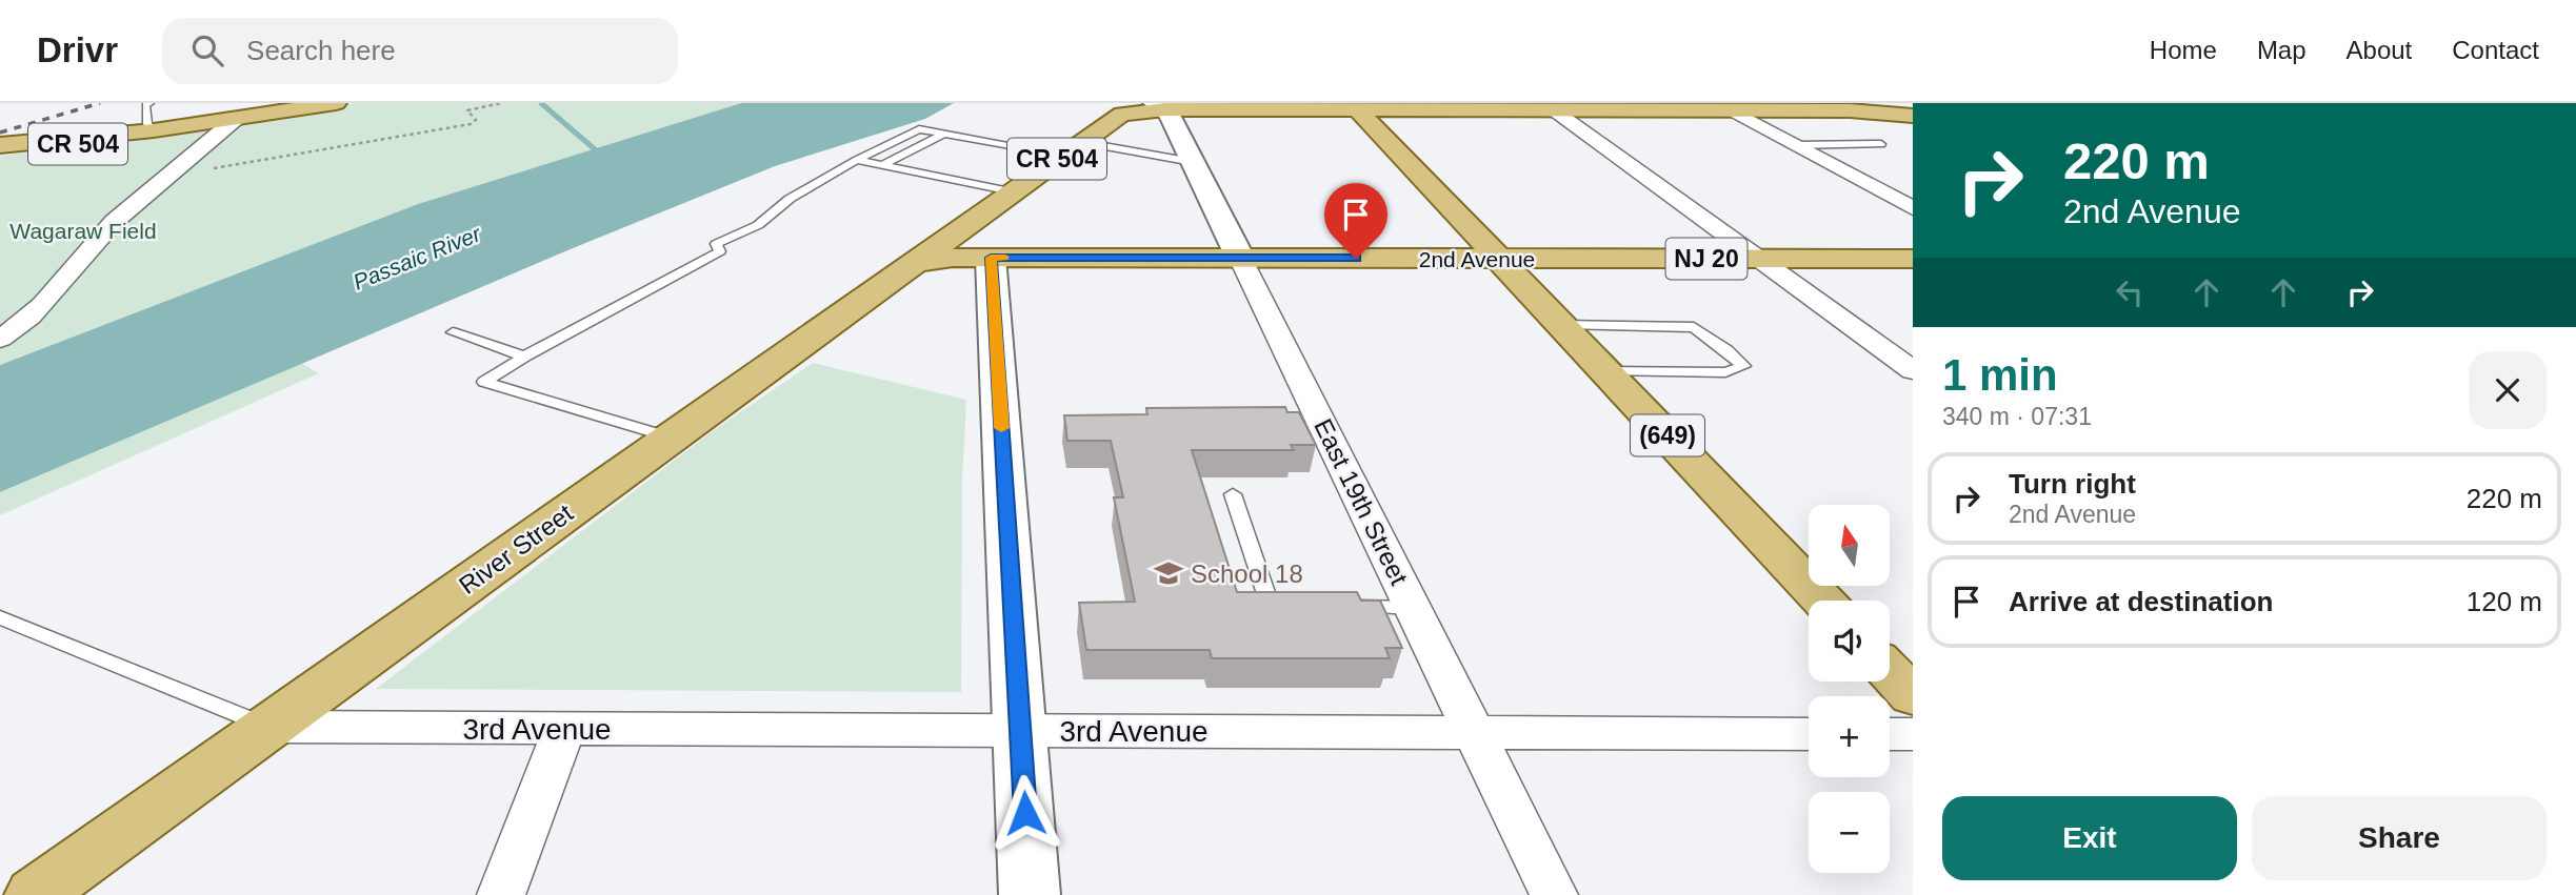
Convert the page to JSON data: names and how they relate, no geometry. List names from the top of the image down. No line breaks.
{"streets":{"main road":["CR 504","2nd Avenue","NJ 20","(649)","River Street"],"street":["East 19th Street","3rd Avenue"]},"crossings":[["CR 504","2nd Avenue"],["CR 504","River Street"],["2nd Avenue","(649)"],["2nd Avenue","East 19th Street"],["2nd Avenue","River Street"],["East 19th Street","3rd Avenue"],["River Street","3rd Avenue"]],"water":["Passaic River"],"parks":["Wagaraw Field"],"places":{"school or university":["School 18"]},"north":"top","page":{"header":"Drivr","search":"Search here","nav":["Home","Map","About","Contact"],"turn":["220 m","2nd Avenue"],"heading":["1 min","340 m · 07:31"],"list":[{"name":"Turn right","note":"2nd Avenue","value":"220 m"},{"name":"Arrive at destination","value":"120 m"}],"map_buttons":["+","−"],"buttons":["Exit","Share"]}}
